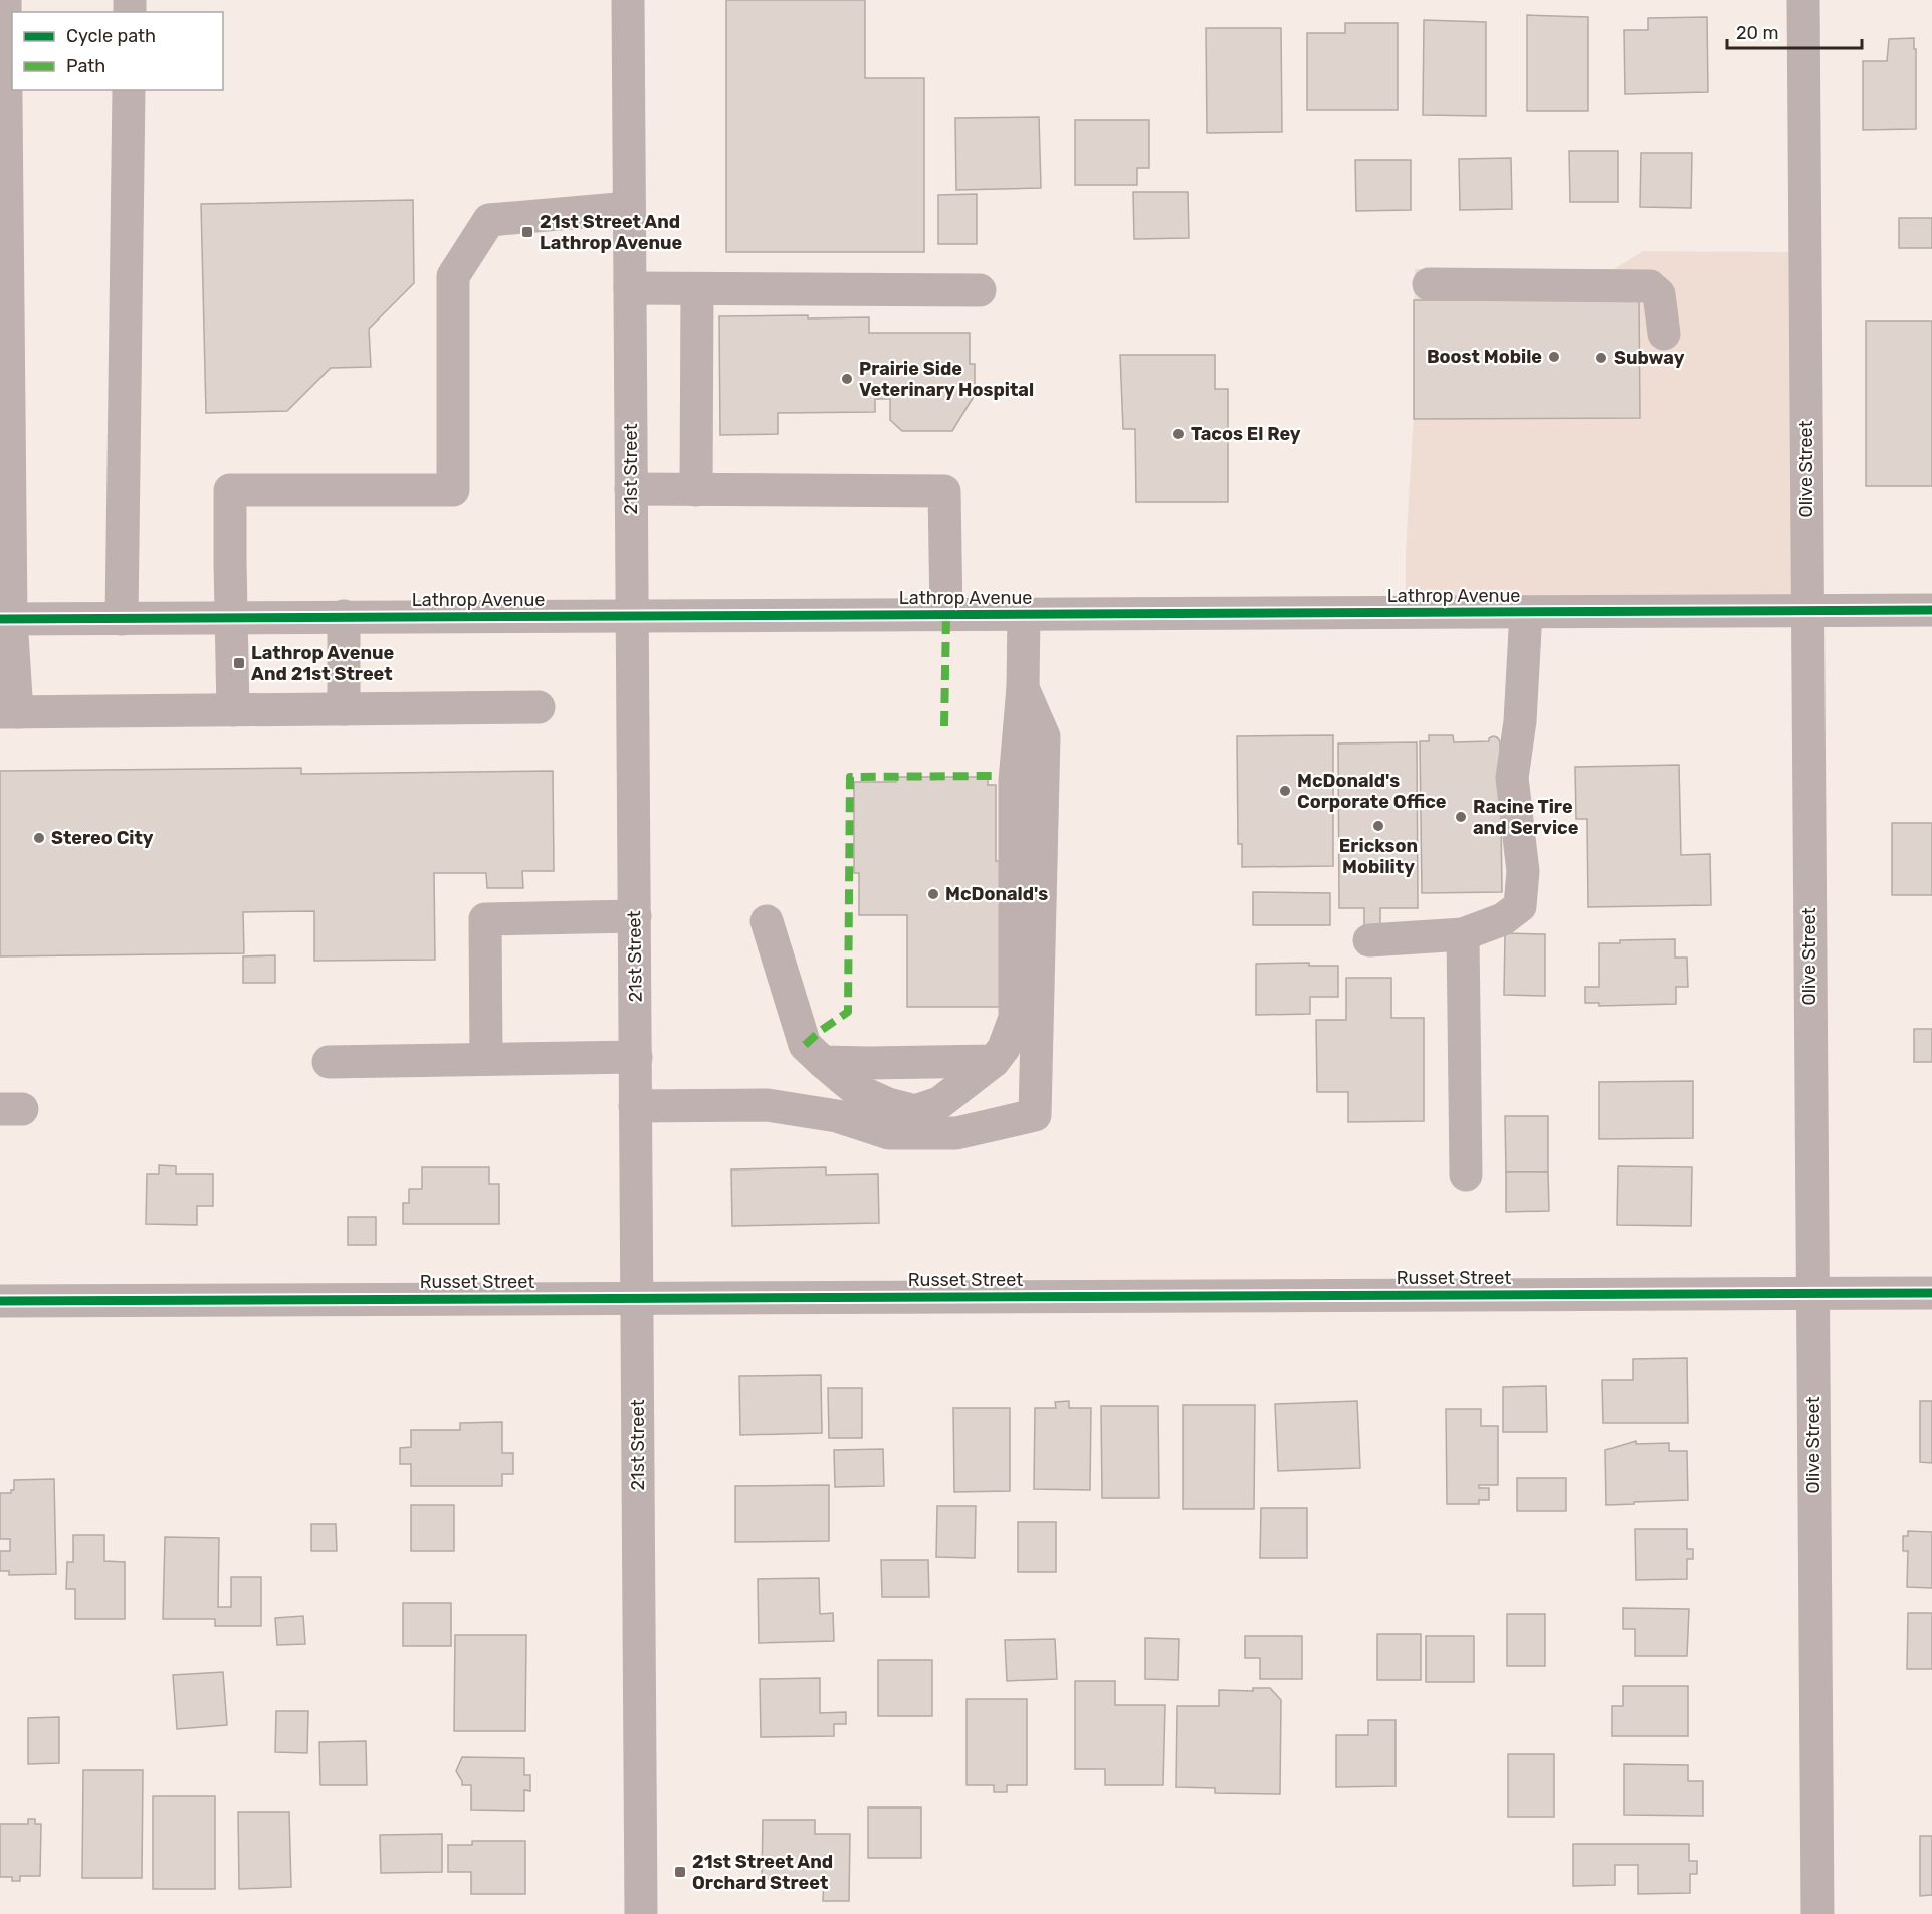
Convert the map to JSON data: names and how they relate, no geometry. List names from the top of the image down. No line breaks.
{"streets":{"street":["21st Street","Olive Street","Lathrop Avenue","Russet Street"]},"crossings":[["21st Street","Lathrop Avenue"],["21st Street","Russet Street"],["Olive Street","Lathrop Avenue"],["Olive Street","Russet Street"]],"places":{"transit":["21st Street And Lathrop Avenue","Lathrop Avenue And 21st Street","21st Street And Orchard Street"],"other":["Boost Mobile","Subway","Prairie Side Veterinary Hospital","Tacos El Rey","McDonald's Corporate Office","Racine Tire and Service","Erickson Mobility","Stereo City","McDonald's"]},"legend":["Cycle path","Path"],"scale_bar":"20 m"}
